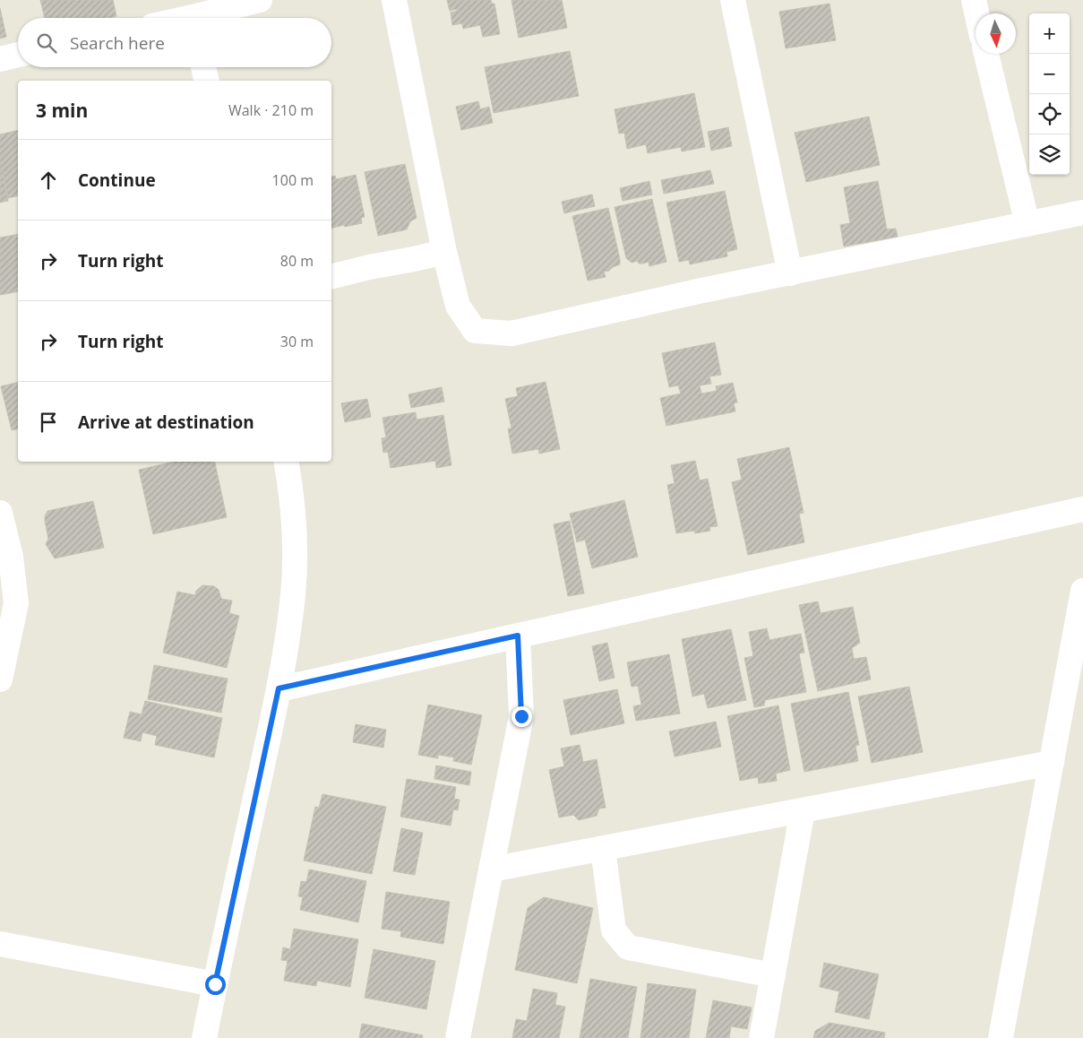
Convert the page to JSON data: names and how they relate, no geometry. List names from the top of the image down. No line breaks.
{"north":"bottom","page":{"map_buttons":["+","−"],"search":"Search here","heading":["3 min","Walk · 210 m"],"list":[["Continue","100 m"],["Turn right","80 m"],["Turn right","30 m"],"Arrive at destination"]}}
